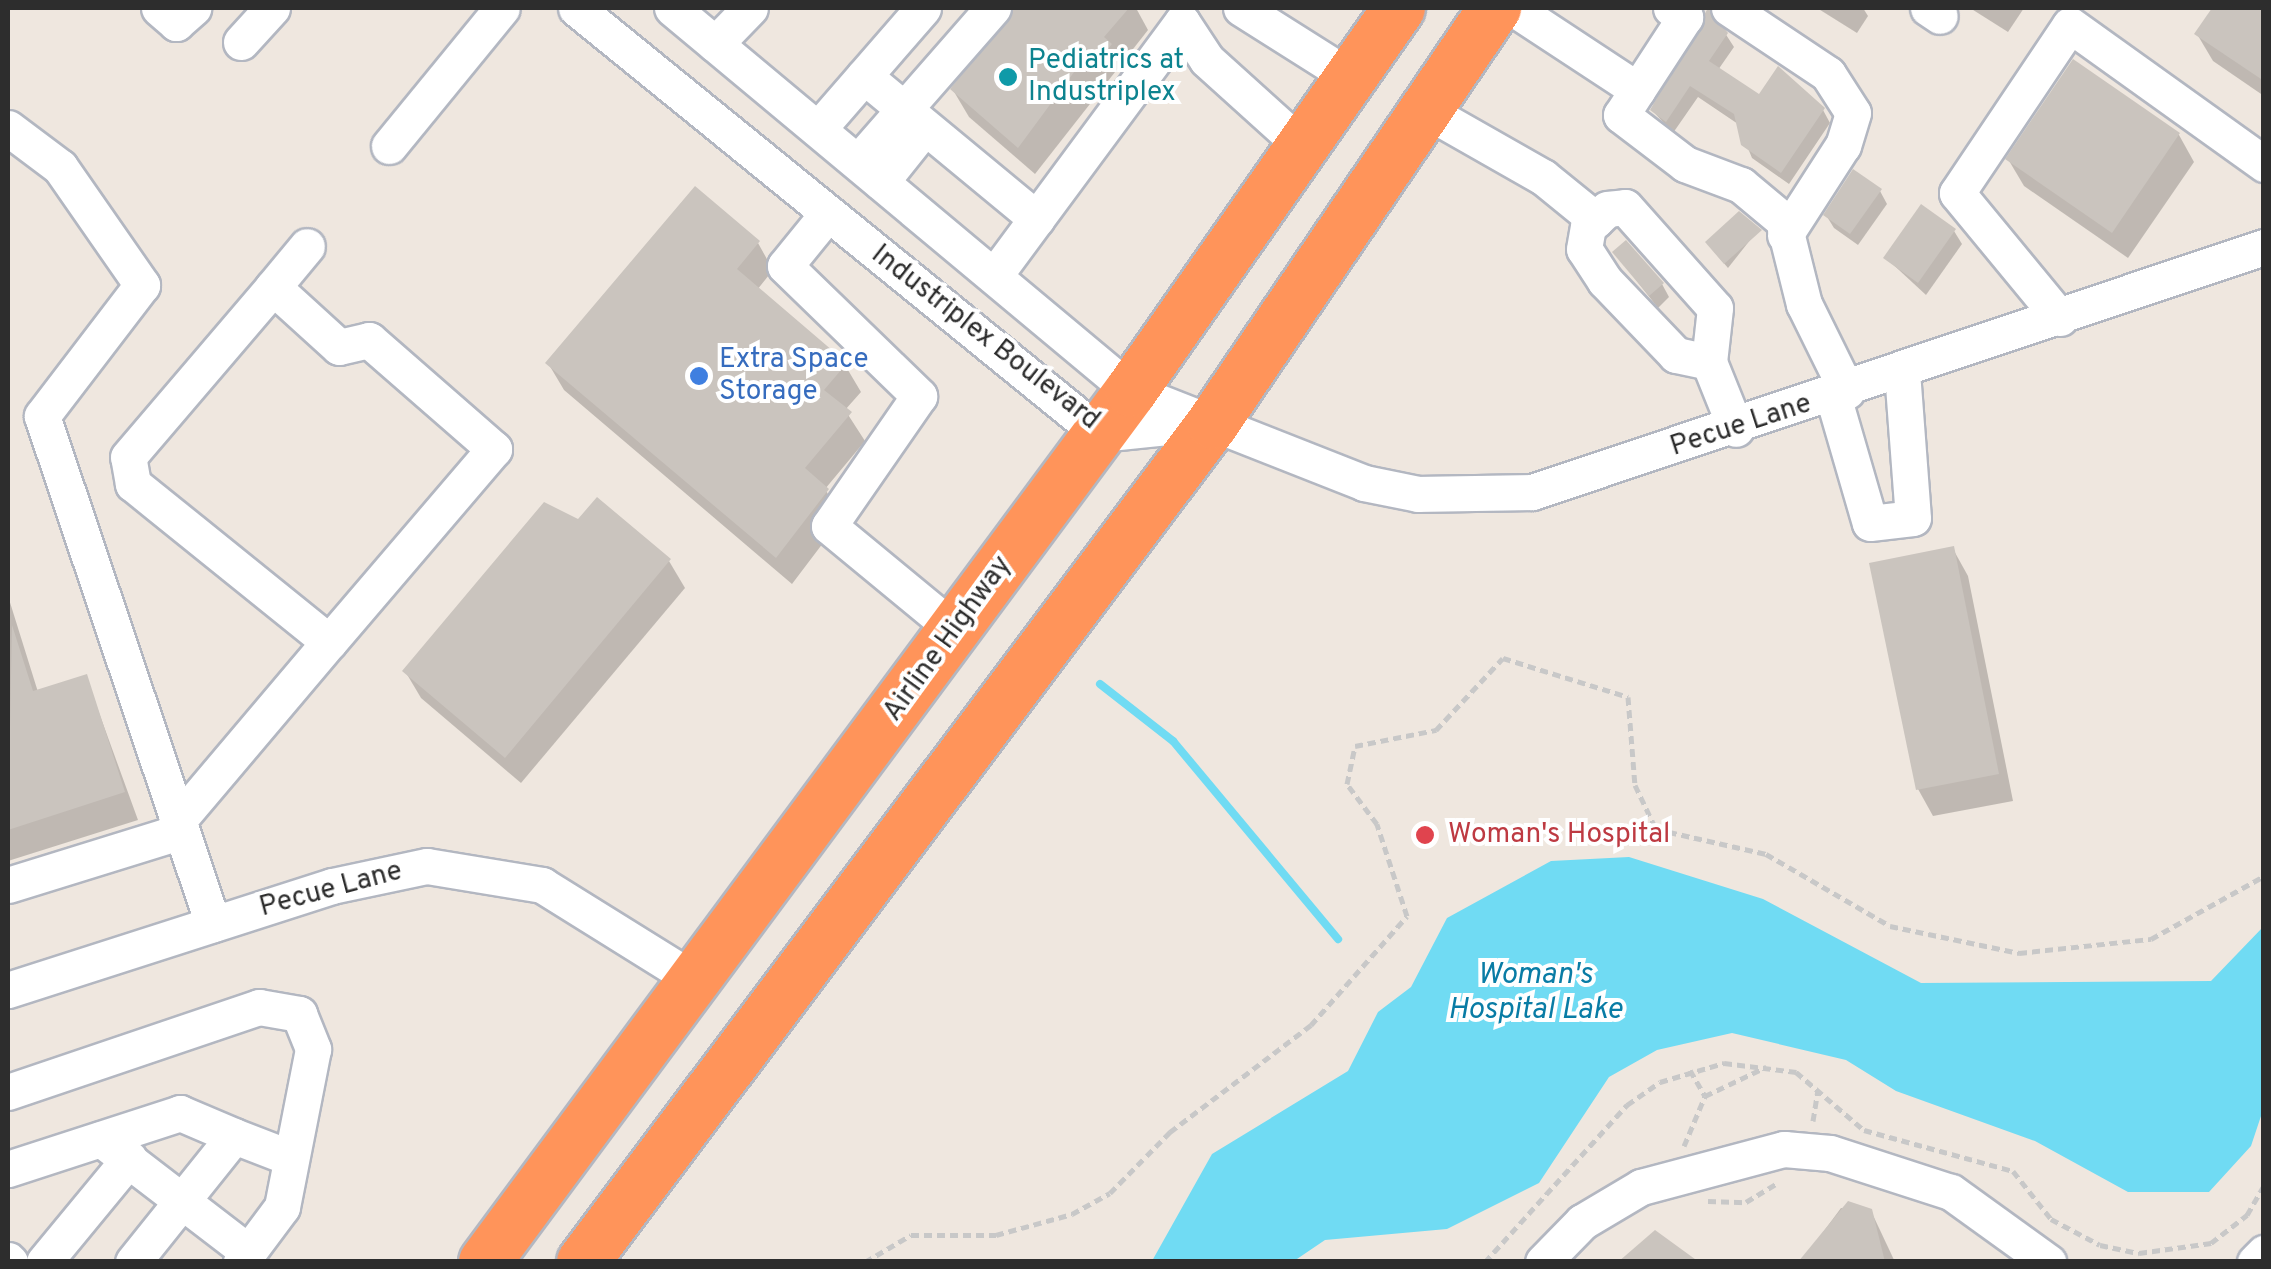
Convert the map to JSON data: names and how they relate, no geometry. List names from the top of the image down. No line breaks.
{"streets":{"highway":["Airline Highway"],"street":["Industriplex Boulevard","Pecue Lane"]},"crossings":[["Industriplex Boulevard","Pecue Lane"],["Industriplex Boulevard","Airline Highway"],["Pecue Lane","Airline Highway"]],"water":["Woman's Hospital Lake"],"places":["Pediatrics at Industriplex","Extra Space Storage","Woman's Hospital"]}
